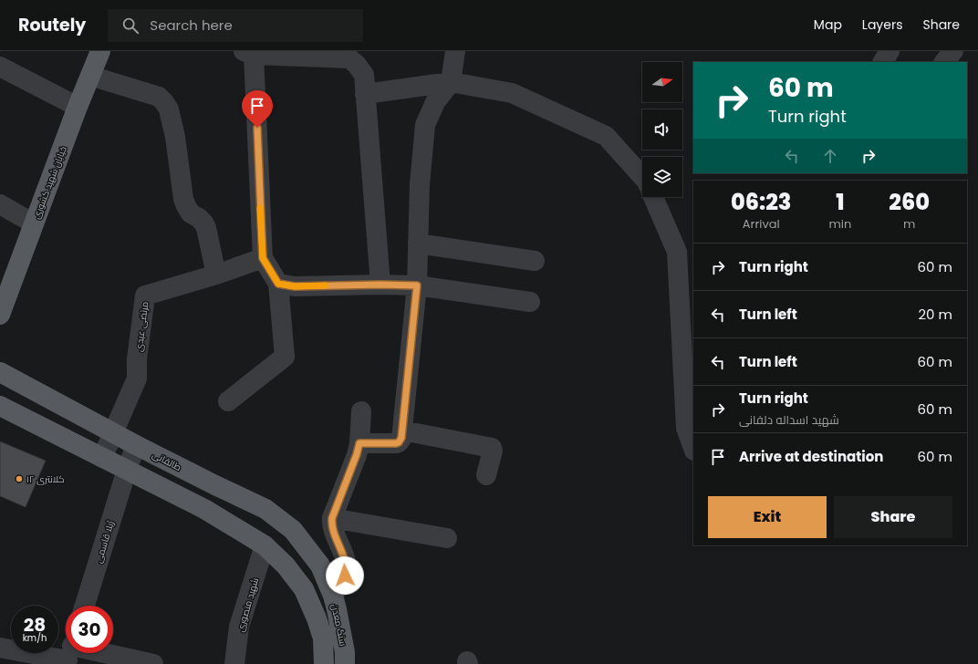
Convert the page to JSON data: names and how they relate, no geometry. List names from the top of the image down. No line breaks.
{"streets":{"main road":["خیابان شهید کشوری","طالقانی","سنگ معدن"],"street":["مرتضی عبدی","ژیلا قاسمی","شهید منصوری"]},"crossings":[["مرتضی عبدی","طالقانی"],["طالقانی","ژیلا قاسمی"],["طالقانی","سنگ معدن"]],"places":["کلانتری ۱۲"],"north":"right","page":{"header":"Routely","search":"Search here","nav":["Map","Layers","Share"],"turn":["60 m","Turn right"],"eta":["06:23","Arrival","1","min","260","m"],"list":[{"name":"Turn right","value":"60 m"},{"name":"Turn left","value":"20 m"},{"name":"Turn left","value":"60 m"},{"name":"Turn right","note":"شهید اسداله دلفانی","value":"60 m"},{"name":"Arrive at destination","value":"60 m"}],"buttons":["Exit","Share"],"speed":"28 km/h","limit":"30"}}
